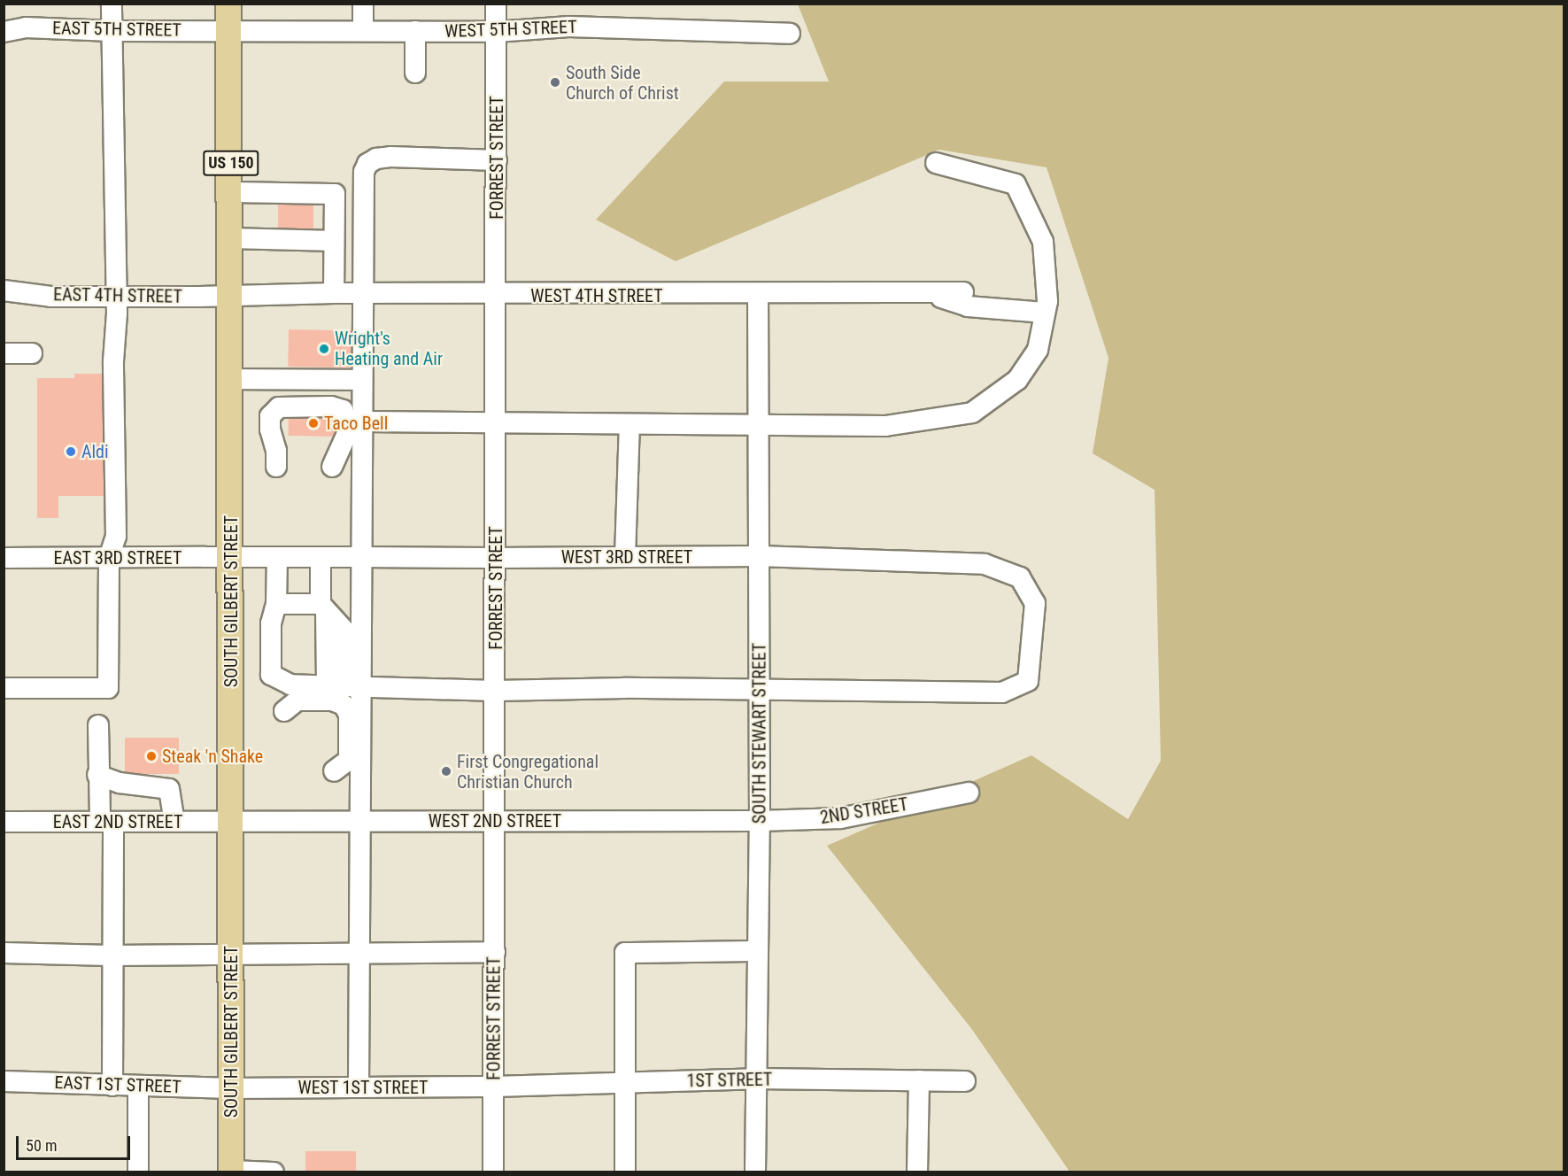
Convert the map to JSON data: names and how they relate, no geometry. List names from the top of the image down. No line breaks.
{"streets":{"main road":["US 150","SOUTH GILBERT STREET"],"street":["EAST 5TH STREET","WEST 5TH STREET","FORREST STREET","EAST 4TH STREET","WEST 4TH STREET","WEST 3RD STREET","EAST 3RD STREET","SOUTH STEWART STREET","2ND STREET","WEST 2ND STREET","EAST 2ND STREET","1ST STREET","EAST 1ST STREET","WEST 1ST STREET"]},"crossings":[["EAST 5TH STREET","WEST 5TH STREET"],["EAST 5TH STREET","SOUTH GILBERT STREET"],["WEST 5TH STREET","FORREST STREET"],["WEST 5TH STREET","SOUTH GILBERT STREET"],["FORREST STREET","WEST 4TH STREET"],["FORREST STREET","WEST 3RD STREET"],["FORREST STREET","WEST 2ND STREET"],["FORREST STREET","1ST STREET"],["FORREST STREET","WEST 1ST STREET"],["EAST 4TH STREET","WEST 4TH STREET"],["EAST 4TH STREET","SOUTH GILBERT STREET"],["WEST 4TH STREET","SOUTH GILBERT STREET"],["WEST 4TH STREET","SOUTH STEWART STREET"],["WEST 3RD STREET","EAST 3RD STREET"],["WEST 3RD STREET","SOUTH GILBERT STREET"],["WEST 3RD STREET","SOUTH STEWART STREET"],["EAST 3RD STREET","SOUTH GILBERT STREET"],["SOUTH GILBERT STREET","WEST 2ND STREET"],["SOUTH GILBERT STREET","EAST 2ND STREET"],["SOUTH GILBERT STREET","EAST 1ST STREET"],["SOUTH GILBERT STREET","WEST 1ST STREET"],["SOUTH STEWART STREET","2ND STREET"],["SOUTH STEWART STREET","WEST 2ND STREET"],["SOUTH STEWART STREET","1ST STREET"],["2ND STREET","WEST 2ND STREET"],["WEST 2ND STREET","EAST 2ND STREET"],["1ST STREET","WEST 1ST STREET"],["EAST 1ST STREET","WEST 1ST STREET"]],"places":["South Side Church of Christ","Wright's Heating and Air","Taco Bell","Aldi","Steak 'n Shake","First Congregational Christian Church"],"scale_bar":"50 m"}
